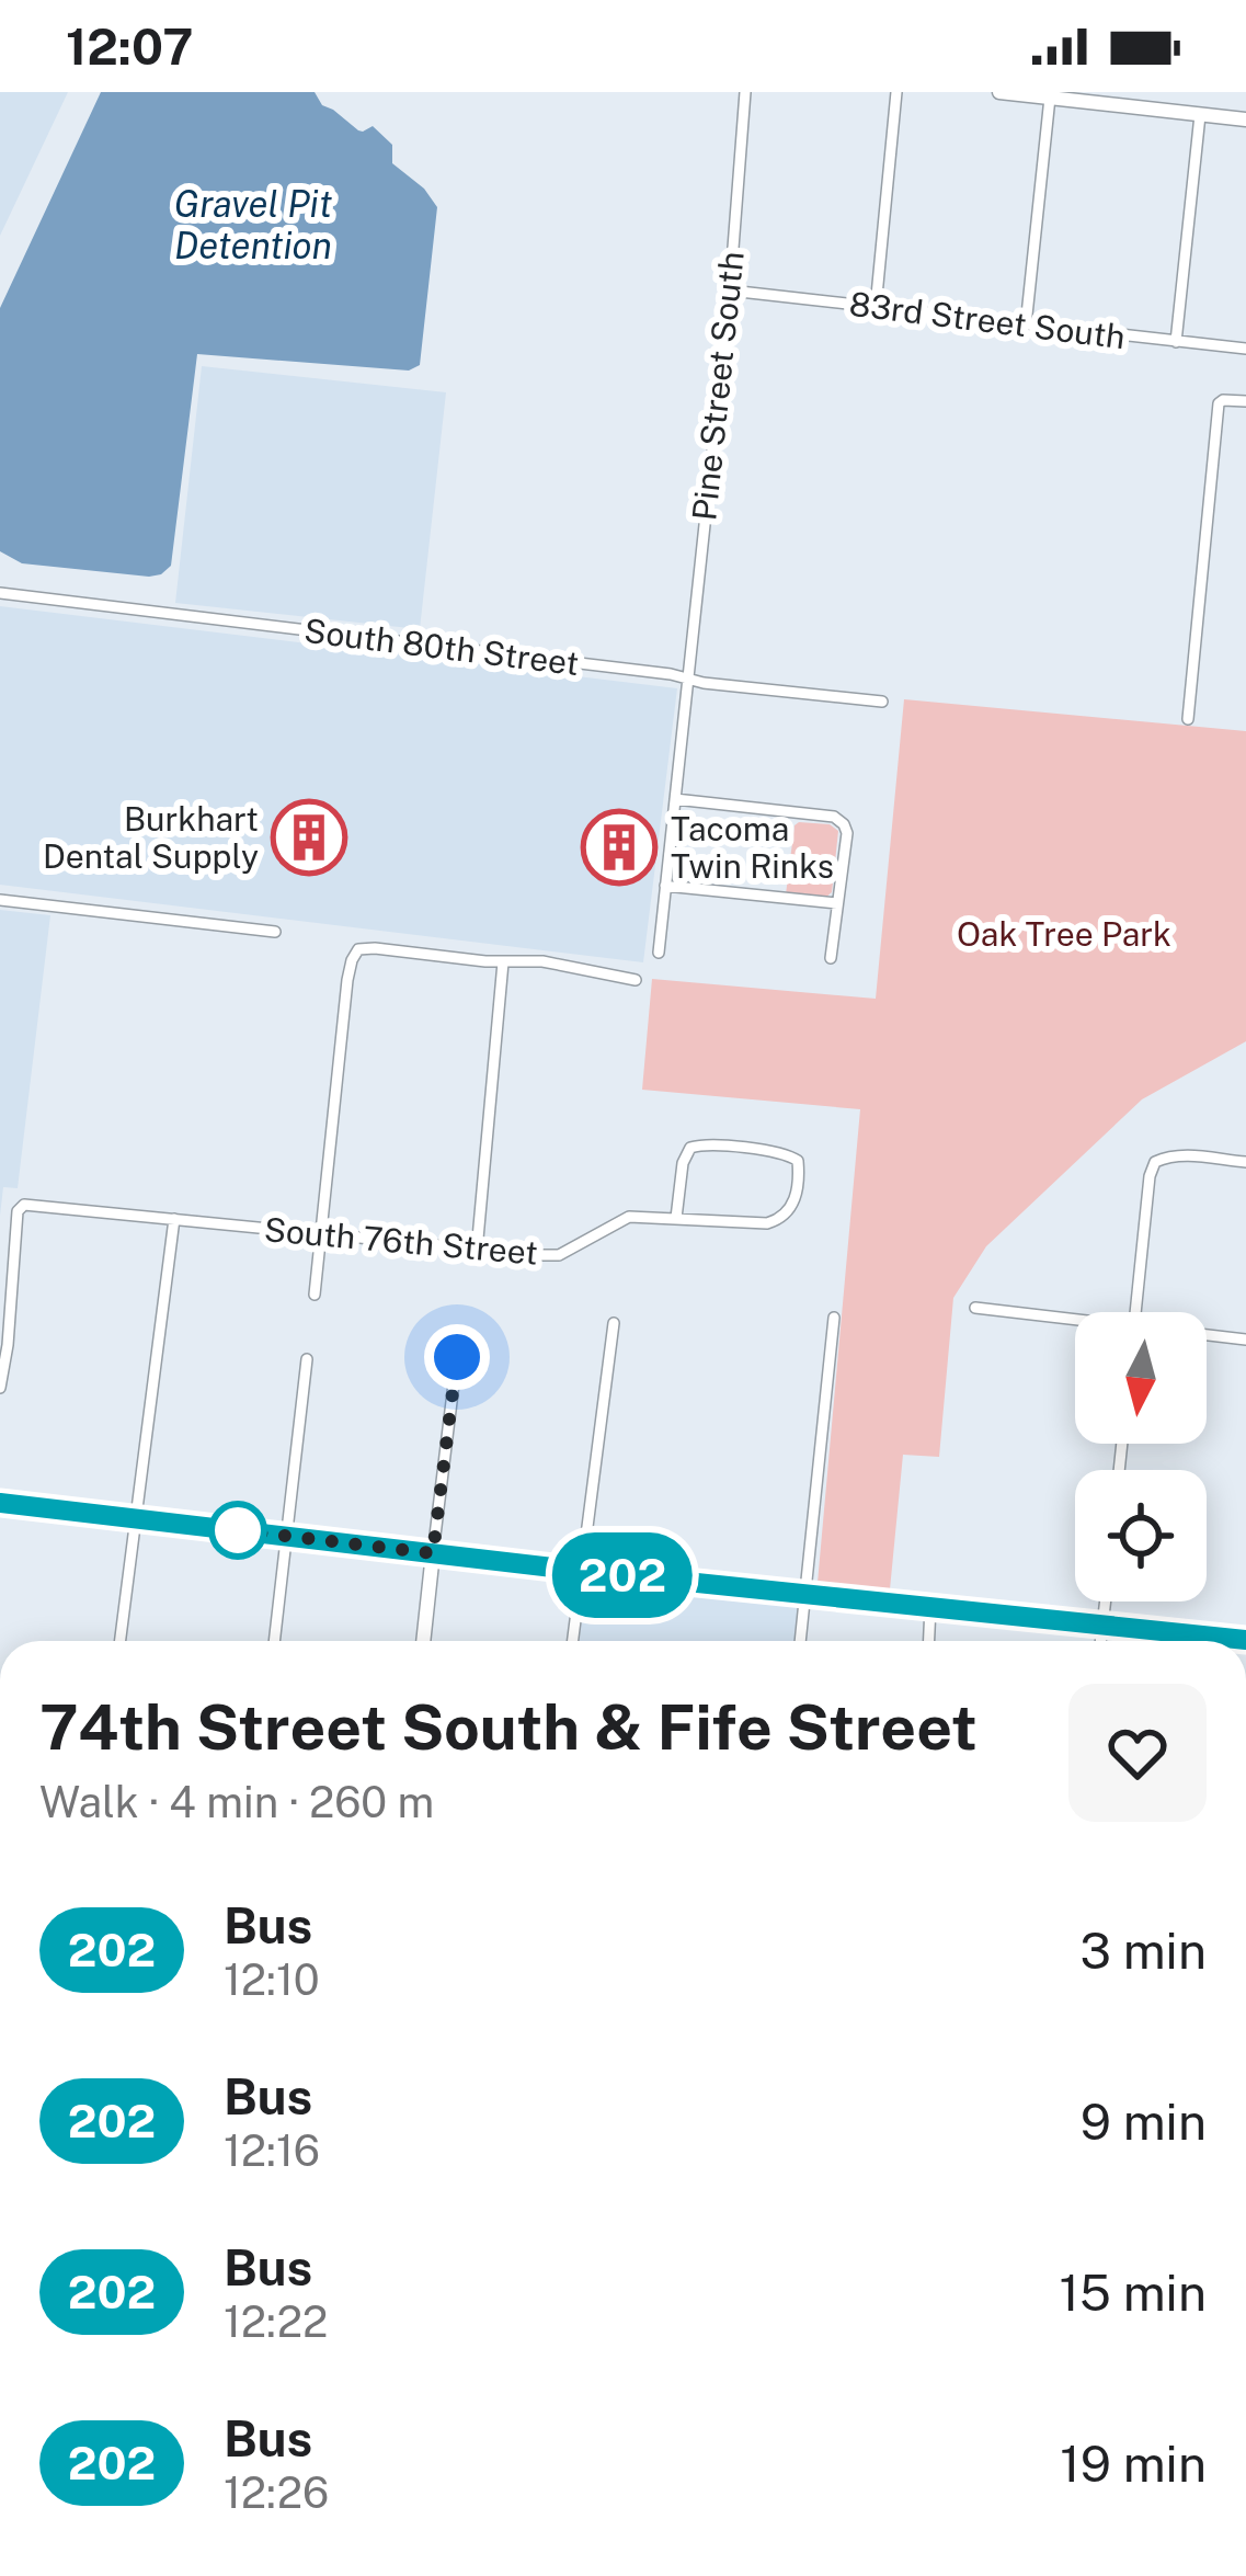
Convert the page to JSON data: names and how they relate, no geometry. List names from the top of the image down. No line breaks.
{"streets":{"street":["83rd Street South","Pine Street South","South 80th Street","South 76th Street"]},"crossings":[["83rd Street South","Pine Street South"],["Pine Street South","South 80th Street"]],"water":["Gravel Pit Detention"],"parks":["Oak Tree Park"],"places":{"building":["Burkhart Dental Supply","Tacoma Twin Rinks"]},"lines":["bus line 202"],"north":"bottom","page":{"status":"12:07","on_map":"202","heading":["74th Street South & Fife Street","Walk · 4 min · 260 m"],"list":[{"mark":"202","name":"Bus","note":"12:10","value":"3 min"},{"mark":"202","name":"Bus","note":"12:16","value":"9 min"},{"mark":"202","name":"Bus","note":"12:22","value":"15 min"},{"mark":"202","name":"Bus","note":"12:26","value":"19 min"}]}}
